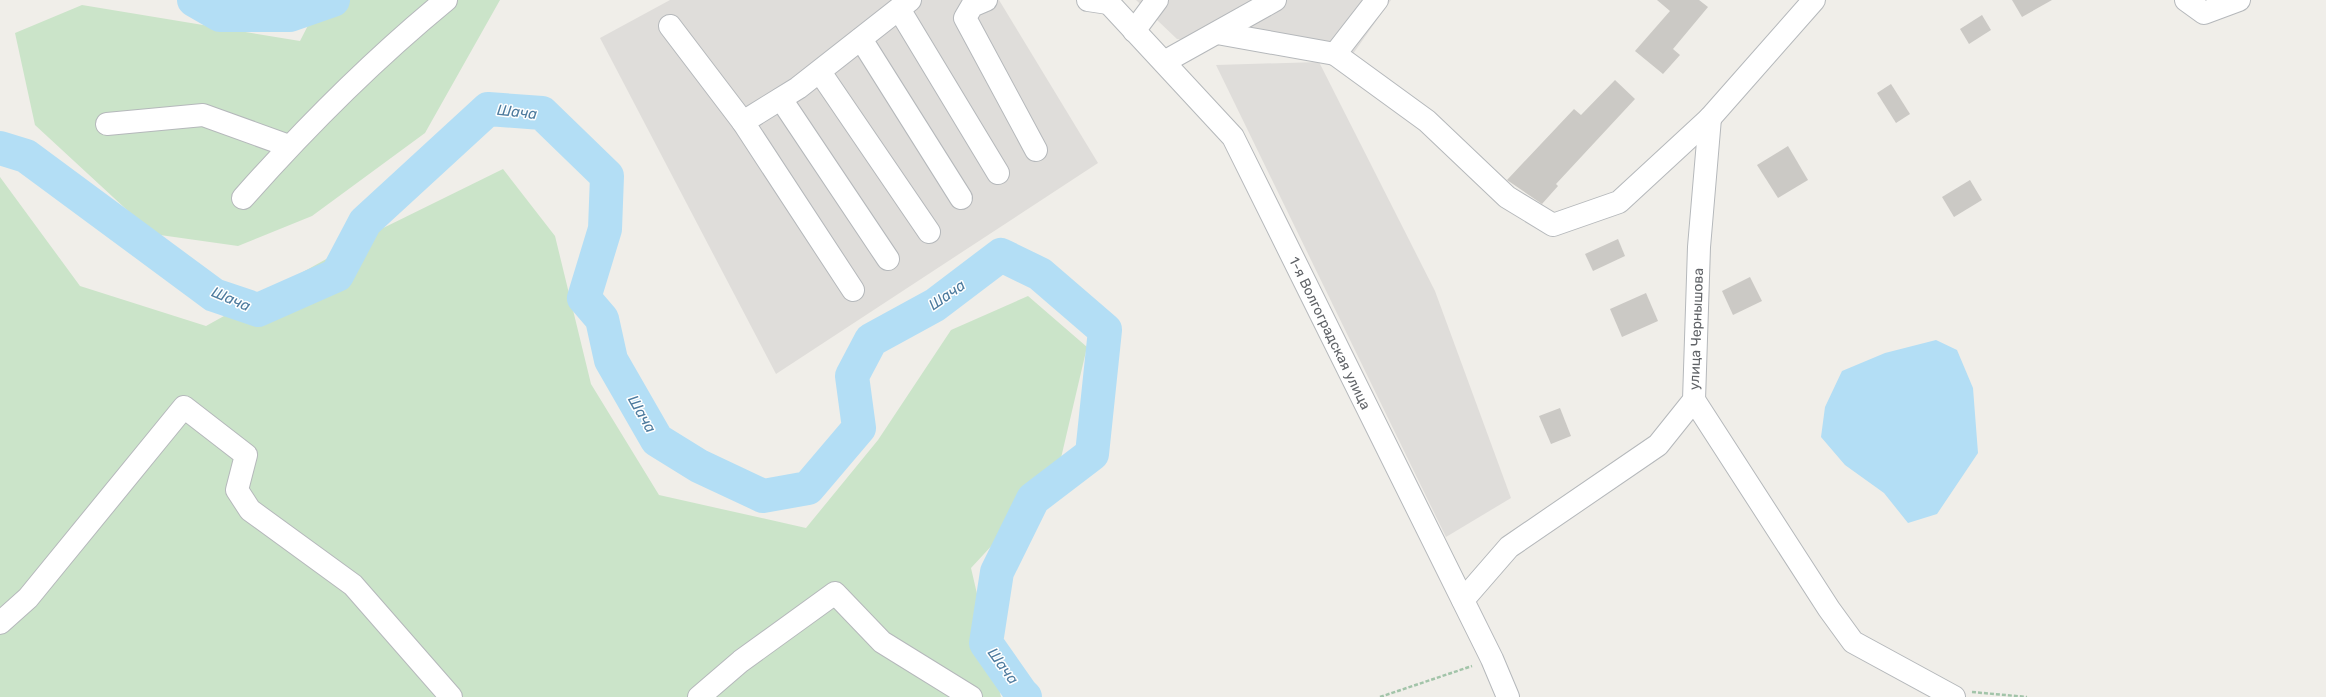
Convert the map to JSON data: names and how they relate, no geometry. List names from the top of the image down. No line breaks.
{"streets":{"street":["улица Чернышова","1-я Волгоградская улица"]},"crossings":[["улица Чернышова","1-я Волгоградская улица"]],"water":["Шача"]}
